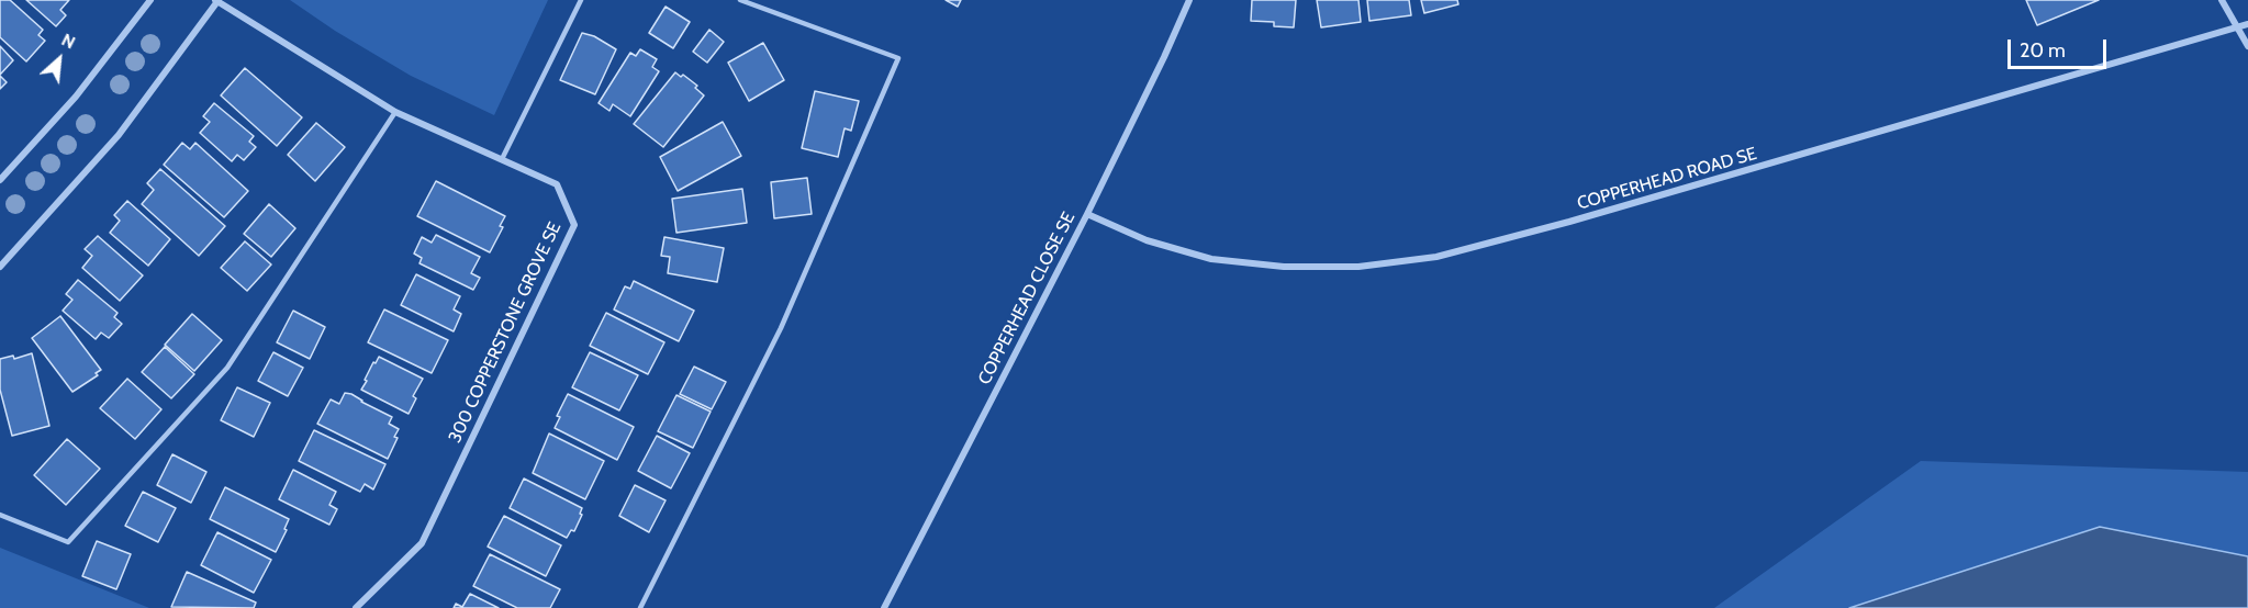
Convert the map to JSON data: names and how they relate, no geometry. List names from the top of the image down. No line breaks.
{"streets":{"street":["COPPERHEAD ROAD SE","COPPERHEAD CLOSE SE","300 COPPERSTONE GROVE SE"]},"crossings":[["COPPERHEAD ROAD SE","COPPERHEAD CLOSE SE"]],"scale_bar":"20 m","north":"top right"}
